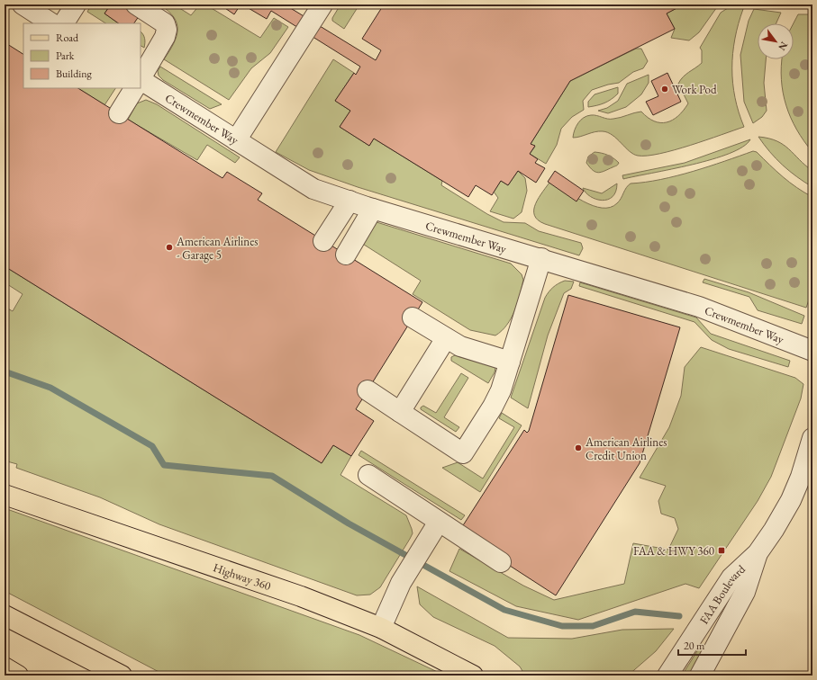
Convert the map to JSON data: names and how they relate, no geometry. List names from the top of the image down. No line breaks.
{"streets":{"main road":["Highway 360"],"street":["Crewmember Way","FAA Boulevard"]},"places":{"other":["Work Pod","American Airlines - Garage 5","American Airlines Credit Union"],"transit":["FAA & HWY 360"]},"legend":["Road","Park","Building"],"scale_bar":"20 m","north":"bottom right"}
